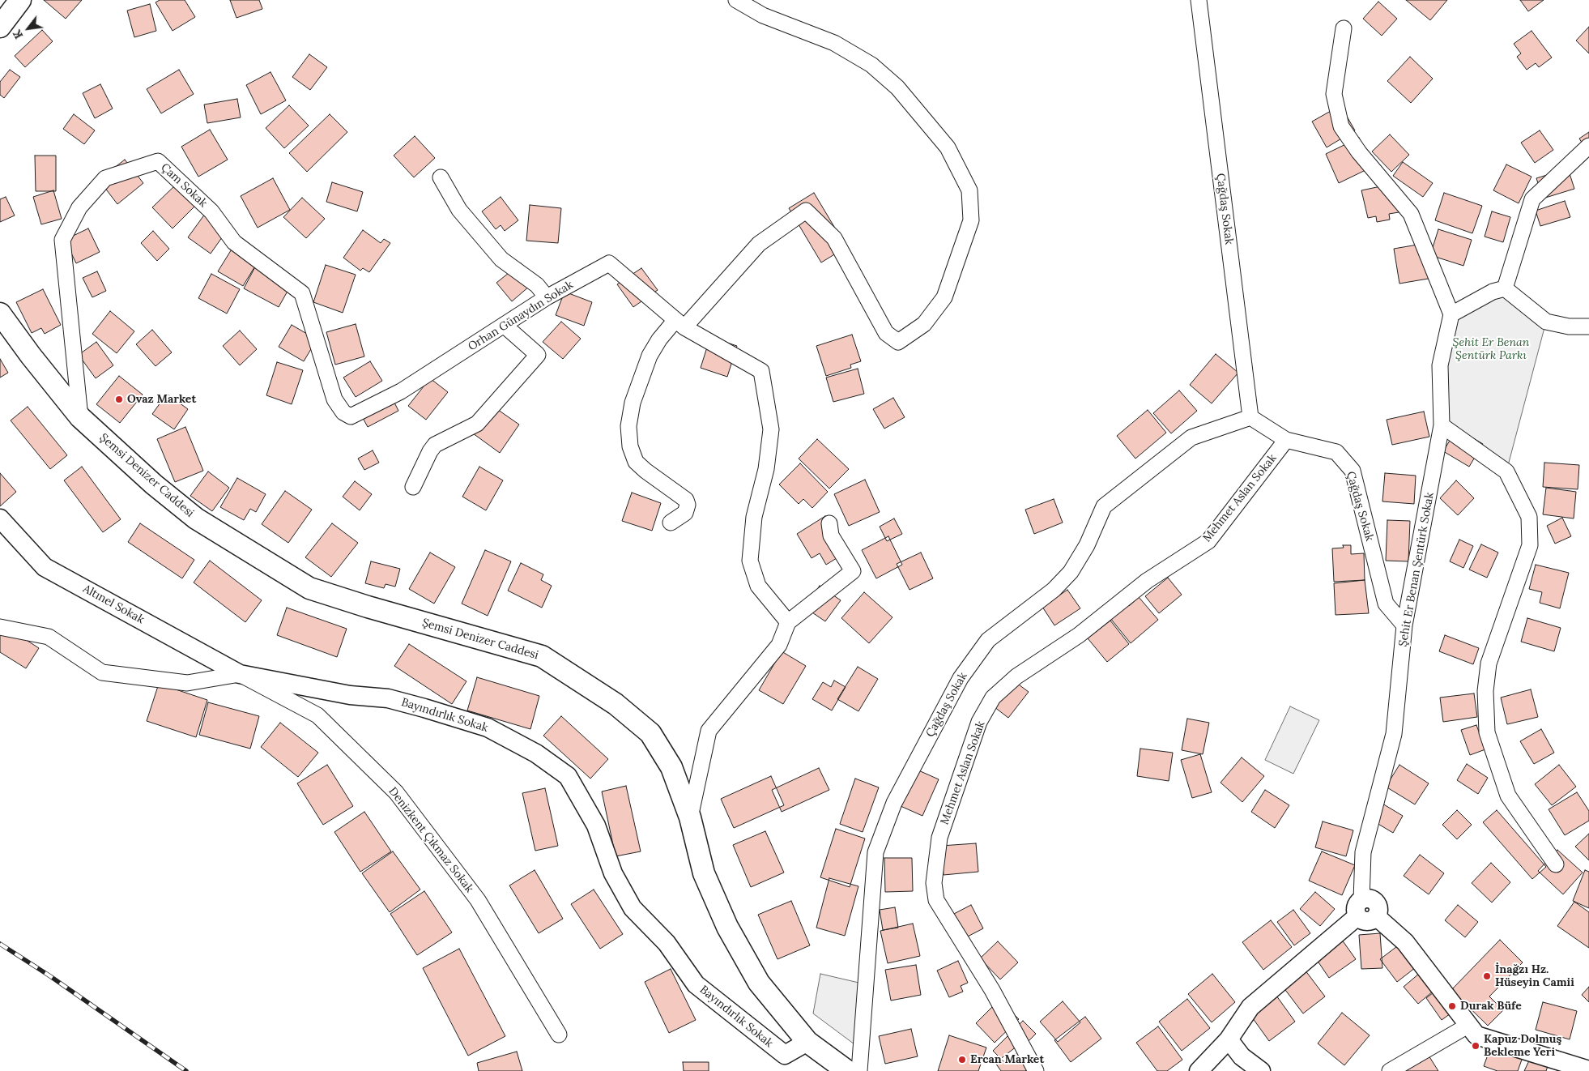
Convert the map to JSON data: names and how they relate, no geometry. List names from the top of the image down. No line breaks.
{"streets":{"main road":["Şemsi Denizer Caddesi"],"street":["Çam Sokak","Çağdaş Sokak","Orhan Günaydın Sokak","Mehmet Aslan Sokak","Şehit Er Benan Şentürk Sokak","Altınel Sokak","Bayındırlık Sokak","Denizkent Çıkmaz Sokak"]},"crossings":[["Çam Sokak","Orhan Günaydın Sokak"],["Çam Sokak","Şemsi Denizer Caddesi"],["Çağdaş Sokak","Mehmet Aslan Sokak"],["Çağdaş Sokak","Şehit Er Benan Şentürk Sokak"],["Şemsi Denizer Caddesi","Bayındırlık Sokak"],["Altınel Sokak","Bayındırlık Sokak"],["Altınel Sokak","Denizkent Çıkmaz Sokak"],["Bayındırlık Sokak","Denizkent Çıkmaz Sokak"]],"parks":["Şehit Er Benan Şentürk Parkı"],"places":["Ovaz Market","İnağzı Hz. Hüseyin Camii","Durak Büfe","Kapuz Dolmuş Bekleme Yeri","Ercan Market"],"north":"bottom left"}
